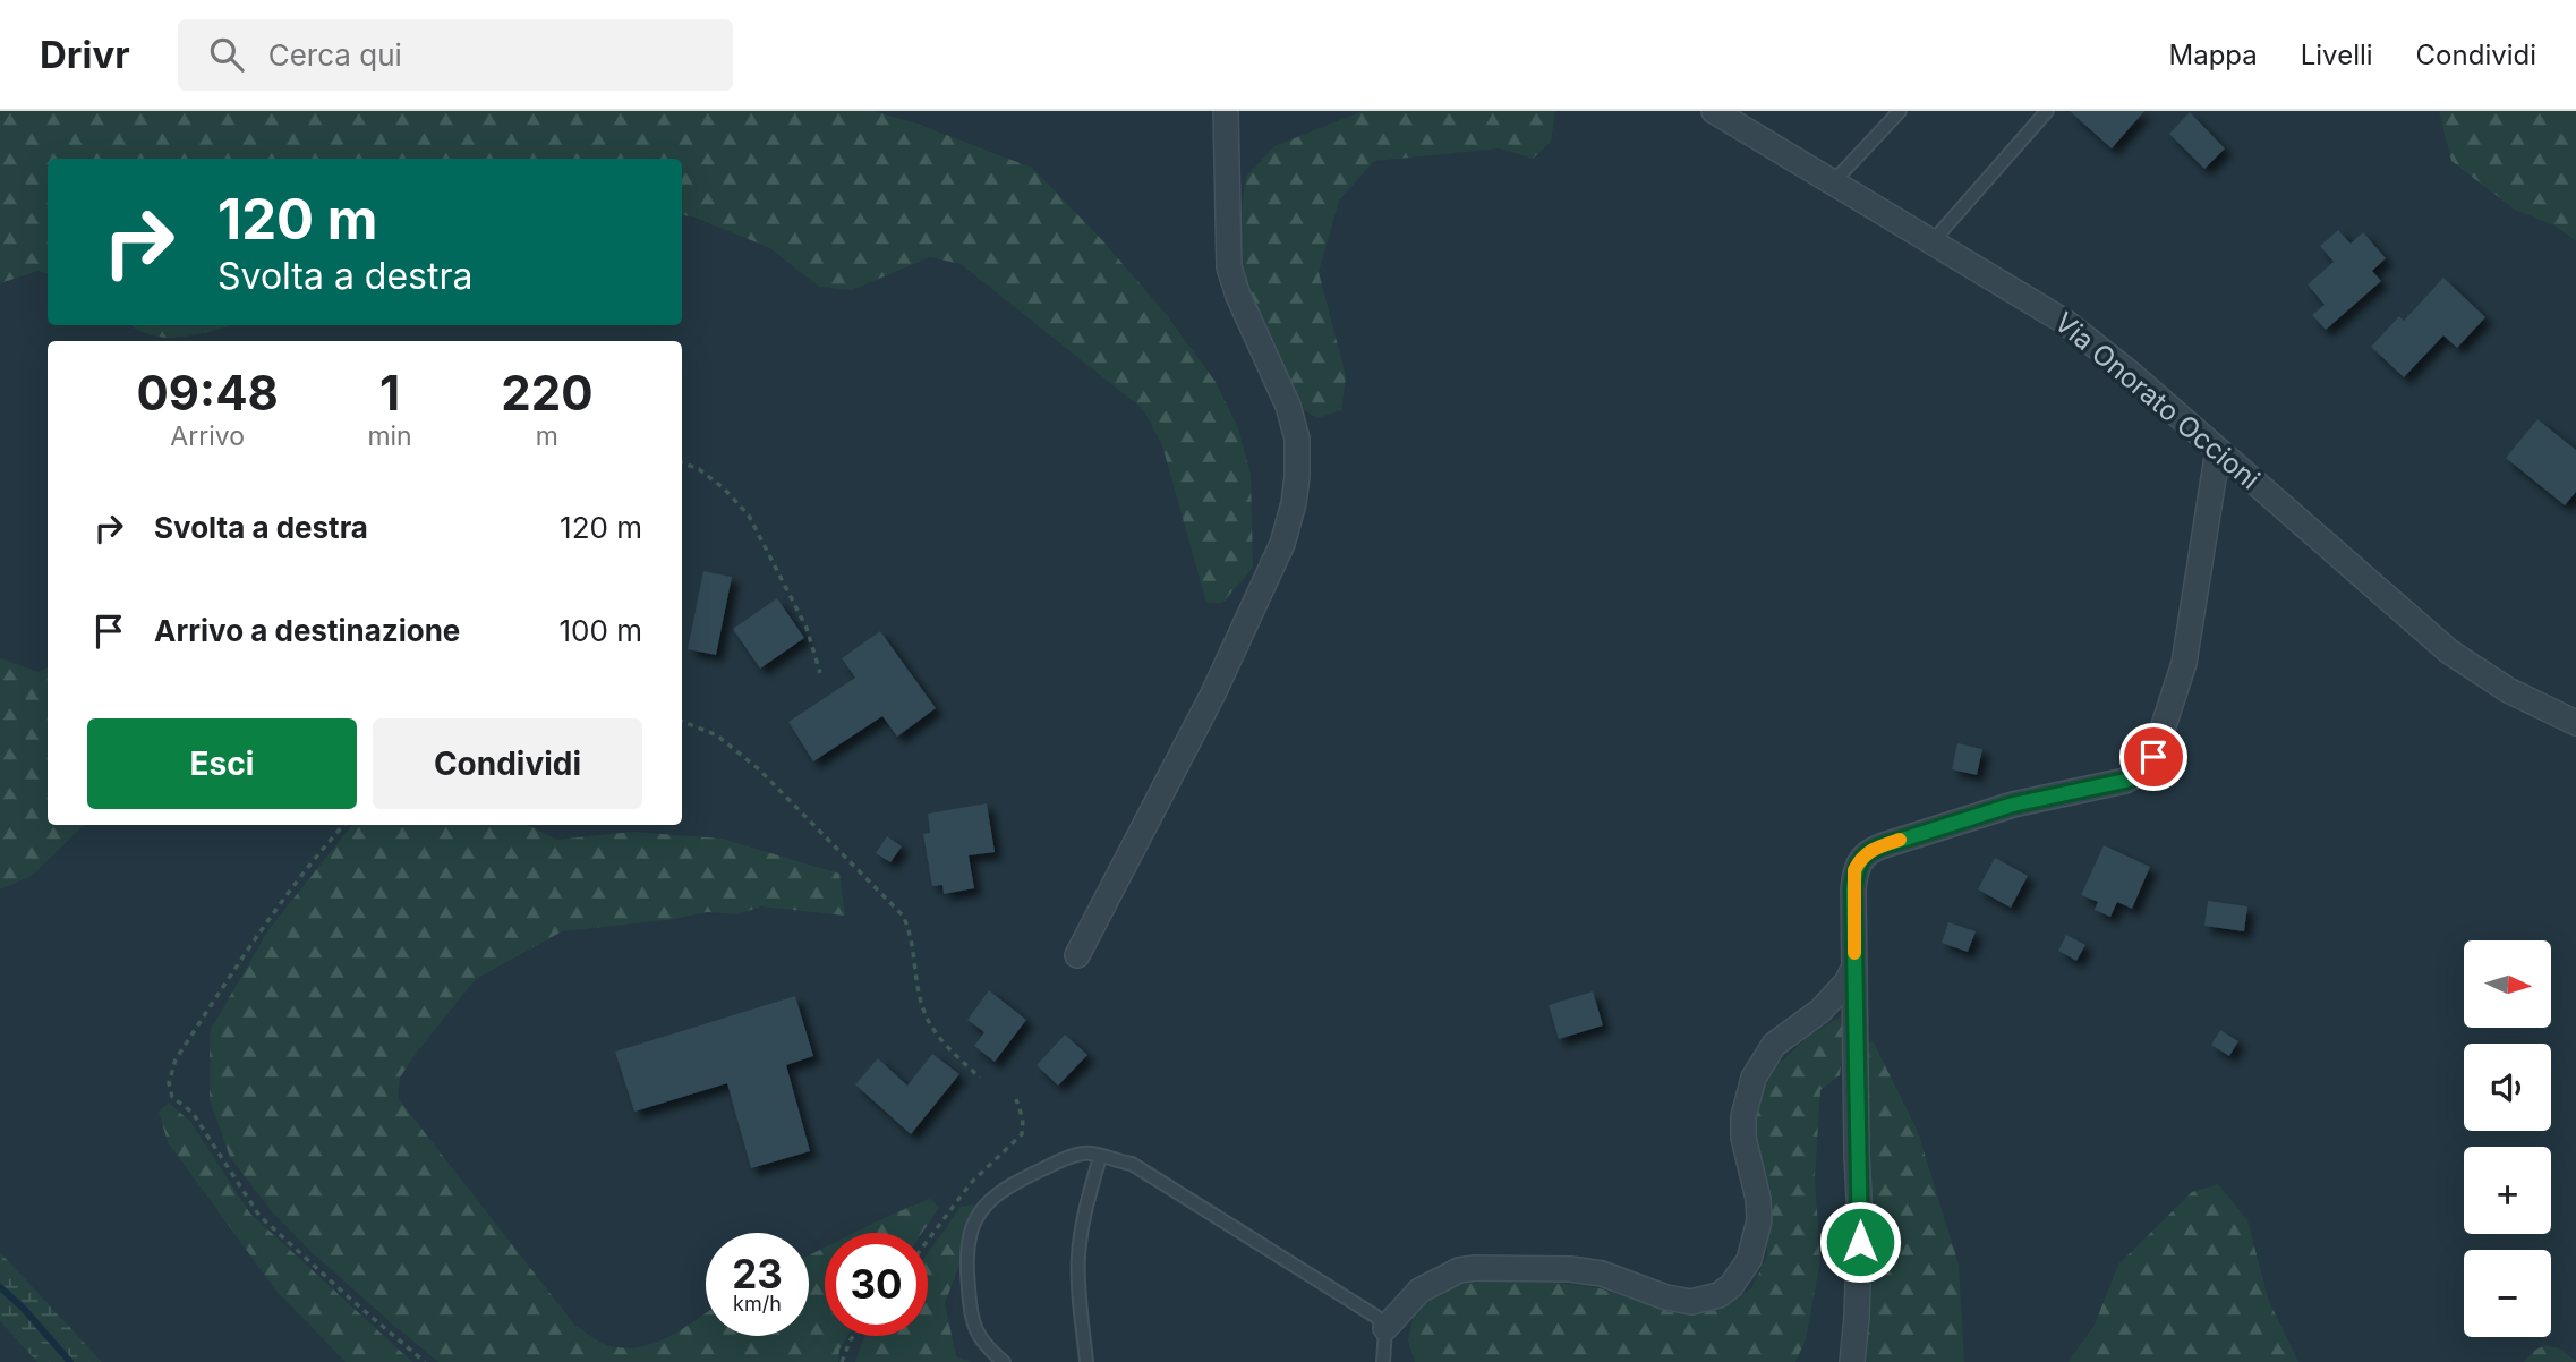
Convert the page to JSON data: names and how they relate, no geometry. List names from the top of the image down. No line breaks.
{"streets":{"street":["Via Onorato Occioni"]},"north":"right","page":{"header":"Drivr","search":"Cerca qui","nav":["Mappa","Livelli","Condividi"],"turn":["120 m","Svolta a destra"],"eta":["09:48","Arrivo","1","min","220","m"],"list":[{"name":"Svolta a destra","value":"120 m"},{"name":"Arrivo a destinazione","value":"100 m"}],"buttons":["Esci","Condividi"],"map_buttons":["+","−"],"speed":"23 km/h","limit":"30"}}
